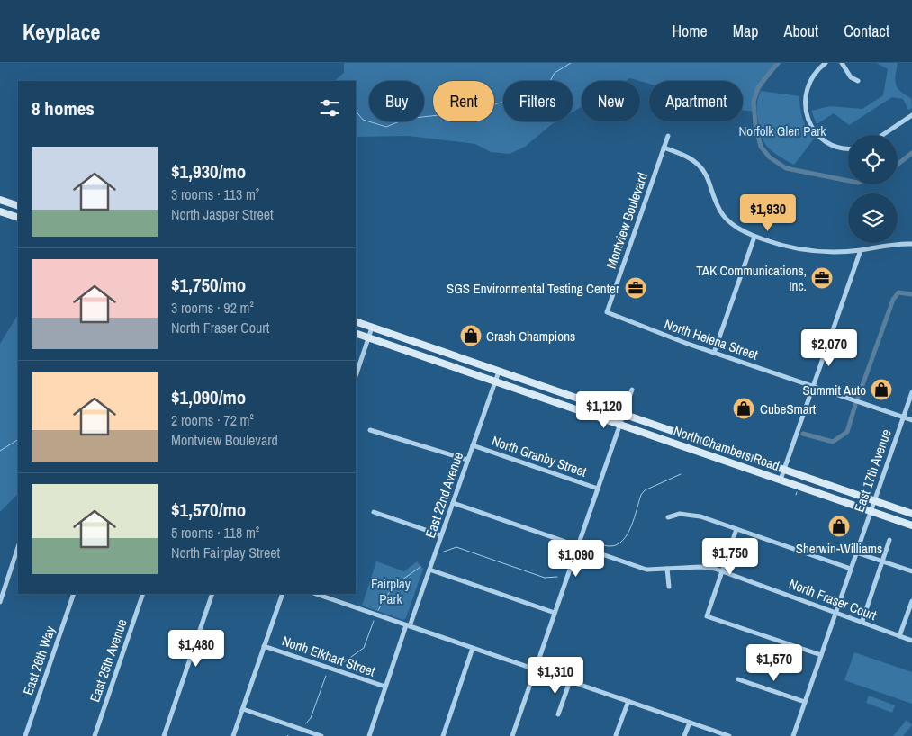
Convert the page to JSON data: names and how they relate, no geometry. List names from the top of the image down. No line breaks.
{"streets":{"main road":["North Chambers Road"],"street":["Montview Boulevard","North Helena Street","North Granby Street","East 17th Avenue","East 22nd Avenue","North Fraser Court","North Elkhart Street","East 26th Way","East 25th Avenue"]},"crossings":[["Montview Boulevard","North Helena Street"],["North Helena Street","East 17th Avenue"],["North Chambers Road","East 17th Avenue"],["North Chambers Road","East 22nd Avenue"],["North Granby Street","East 22nd Avenue"],["East 17th Avenue","North Fraser Court"],["East 22nd Avenue","North Fraser Court"],["East 22nd Avenue","North Elkhart Street"]],"parks":["Norfolk Glen Park","Fairplay Park"],"places":{"office":["TAK Communications, Inc.","SGS Environmental Testing Center"],"shop":["Crash Champions","Summit Auto","CubeSmart","Sherwin-Williams"]},"page":{"header":"Keyplace","nav":["Home","Map","About","Contact"],"chip":["Buy","Rent","Filters","New","Apartment"],"heading":"8 homes","list":[{"name":"$1,930/mo","note":"3 rooms · 113 m² · North Jasper Street"},{"name":"$1,750/mo","note":"3 rooms · 92 m² · North Fraser Court"},{"name":"$1,090/mo","note":"2 rooms · 72 m² · Montview Boulevard"},{"name":"$1,570/mo","note":"5 rooms · 118 m² · North Fairplay Street"}],"price":["$1,930","$2,070","$1,120","$1,750","$1,090","$1,480","$1,570","$1,310"]}}
